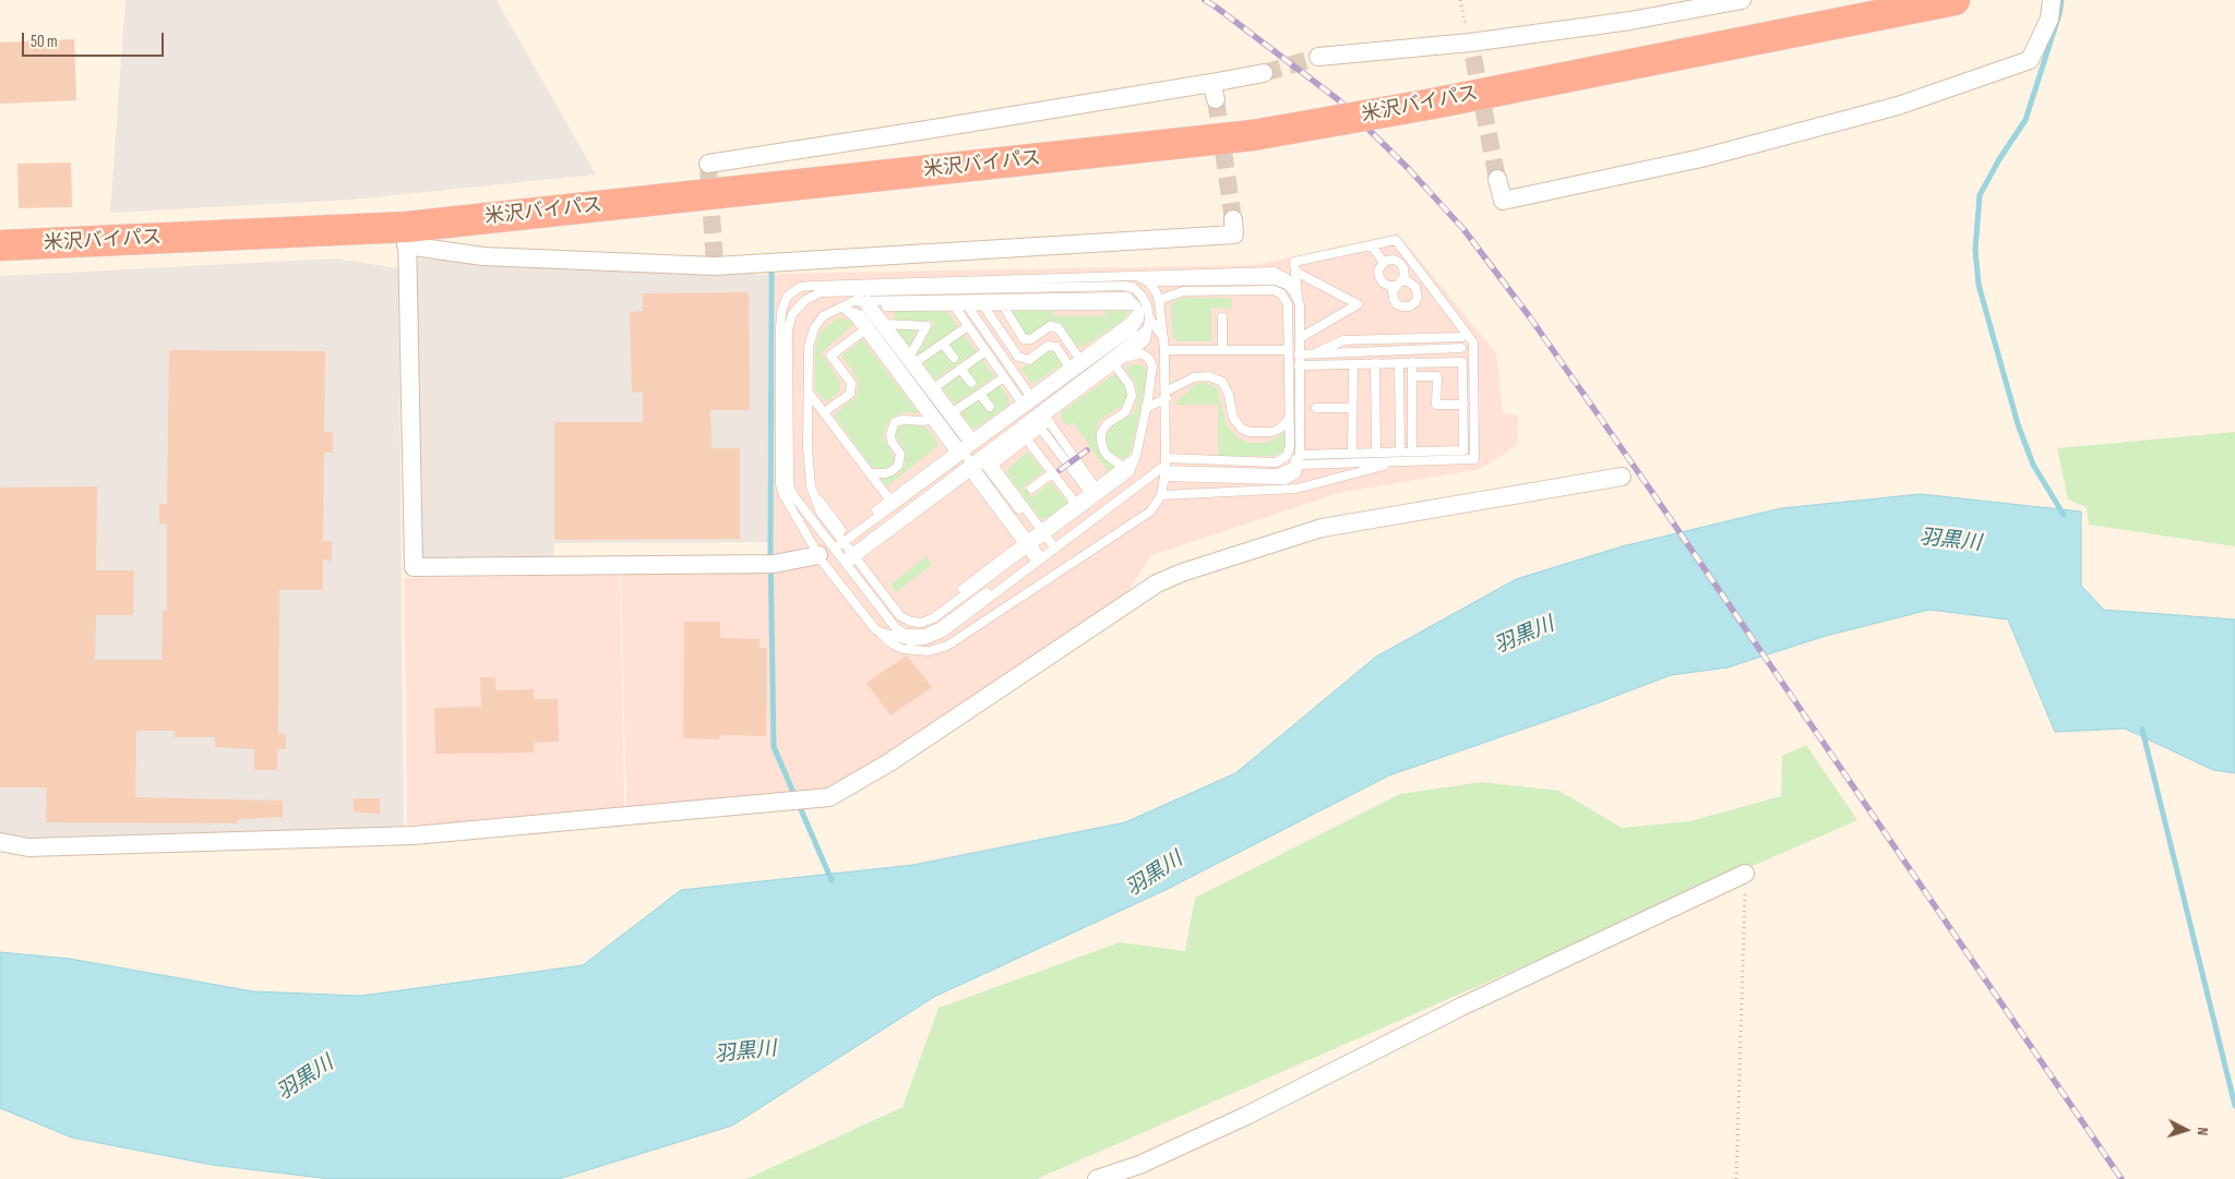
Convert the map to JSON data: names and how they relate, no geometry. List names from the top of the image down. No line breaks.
{"streets":{"highway":["米沢バイパス"]},"water":["羽黒川"],"scale_bar":"50 m","north":"right"}
